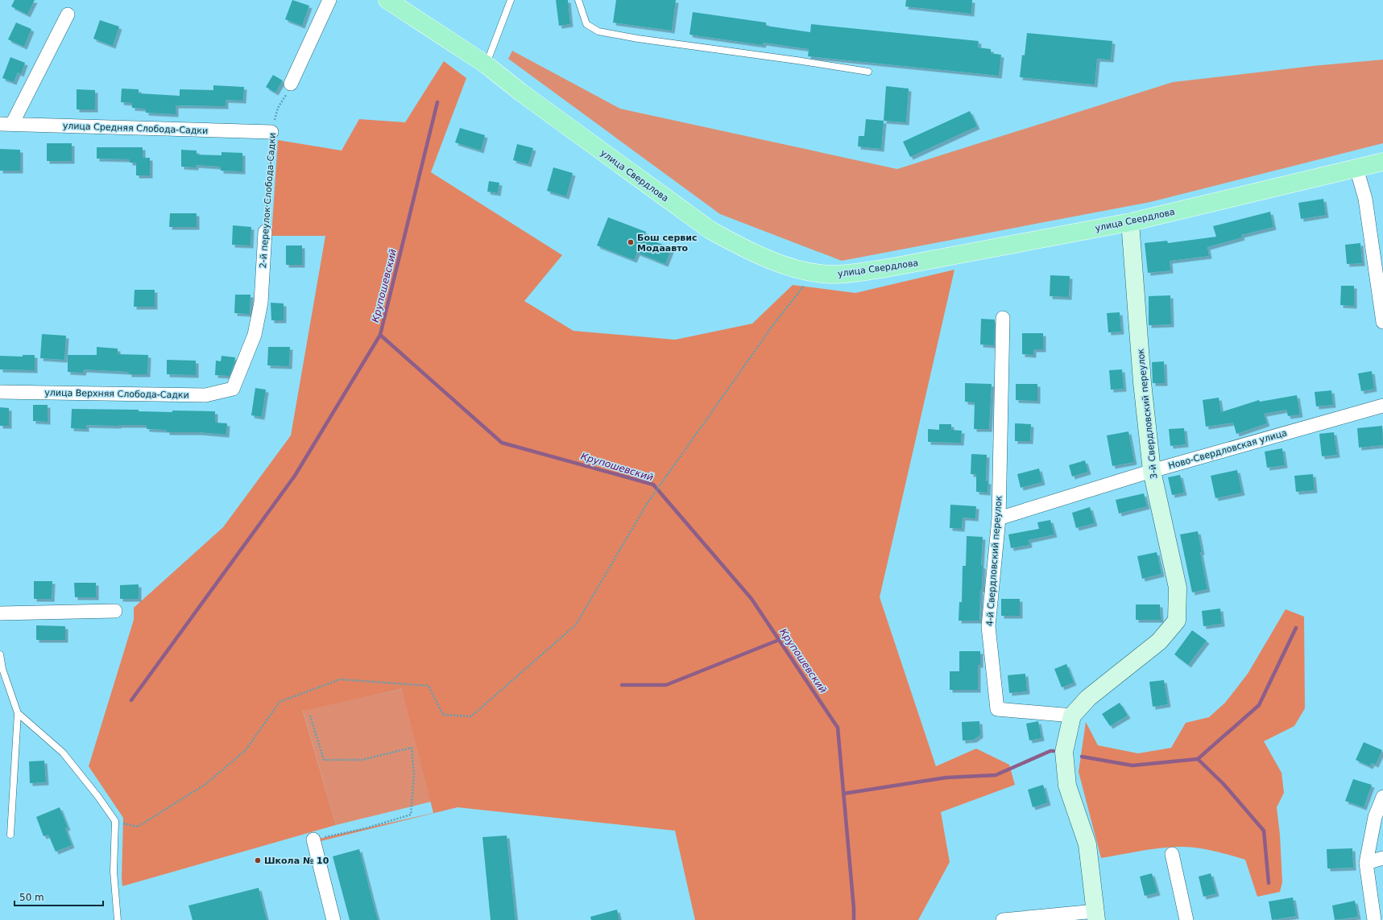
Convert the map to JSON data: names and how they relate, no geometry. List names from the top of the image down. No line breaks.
{"streets":{"main road":["улица Свердлова","3-й Свердловский переулок"],"street":["улица Средняя Слобода-Садки","2-й переулок Слобода-Садки","улица Верхняя Слобода-Садки","Ново-Свердловская улица","4-й Свердловский переулок"]},"crossings":[["улица Средняя Слобода-Садки","2-й переулок Слобода-Садки"],["улица Свердлова","3-й Свердловский переулок"],["2-й переулок Слобода-Садки","улица Верхняя Слобода-Садки"],["3-й Свердловский переулок","Ново-Свердловская улица"],["3-й Свердловский переулок","4-й Свердловский переулок"],["Ново-Свердловская улица","4-й Свердловский переулок"]],"water":["Крупошевский"],"places":["Бош сервис Модаавто","Школа № 10"],"scale_bar":"50 m"}
